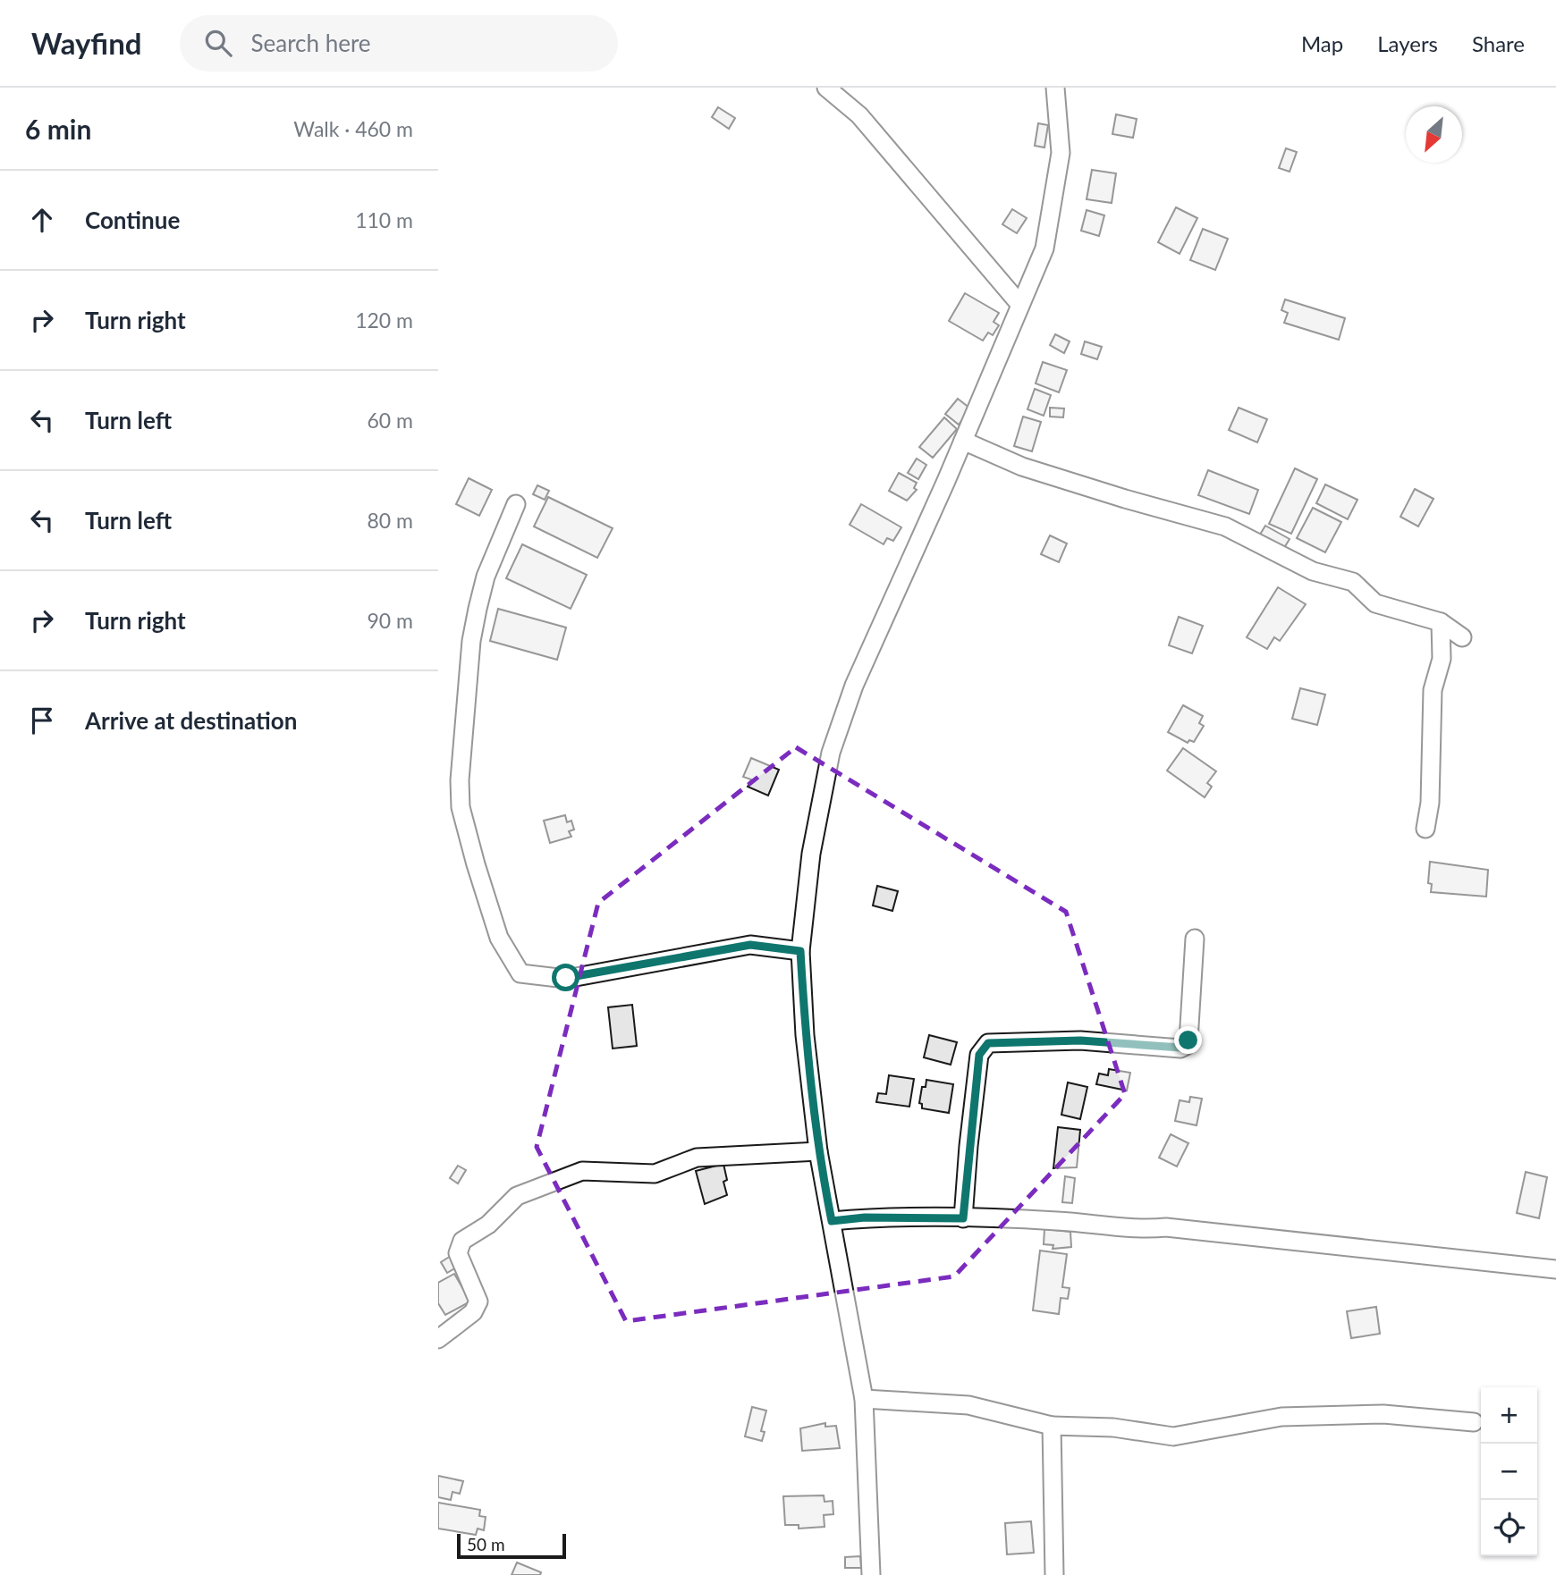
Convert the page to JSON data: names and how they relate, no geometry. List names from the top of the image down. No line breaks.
{"scale_bar":"50 m","north":"bottom left","page":{"header":"Wayfind","search":"Search here","nav":["Map","Layers","Share"],"heading":["6 min","Walk · 460 m"],"list":[["Continue","110 m"],["Turn right","120 m"],["Turn left","60 m"],["Turn left","80 m"],["Turn right","90 m"],"Arrive at destination"],"map_buttons":["+","−"],"scale":"50 m"}}
